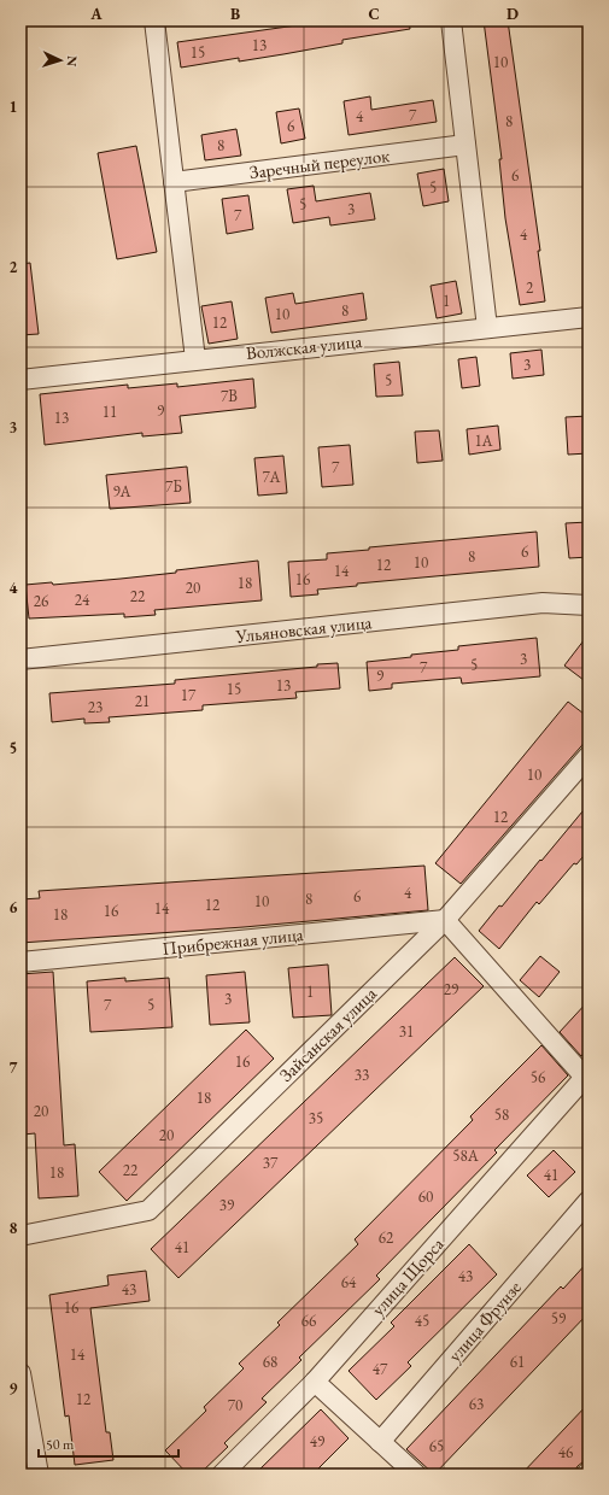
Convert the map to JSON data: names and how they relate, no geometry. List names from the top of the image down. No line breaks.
{"streets":{"street":["Заречный переулок","Волжская улица","Ульяновская улица","Прибрежная улица","Зайсанская улица","улица Щорса","улица Фрунзе"]},"crossings":[["Прибрежная улица","Зайсанская улица"]],"house_numbers":["13","15","10","7","4","8","6","8","6","5","5","3","7","4","2","1","8","10","12","3","5","7В","9","11","13","1А","7","7А","7Б","9А","6","8","10","12","14","16","18","20","22","24","26","3","5","7","9","13","15","17","21","23","10","12","4","6","8","10","12","14","16","18","29","1","3","7","5","31","16","33","56","18","20","58","35","20","58А","37","22","18","41","60","39","62","41","43","64","43","16","59","66","45","14","68","61","47","12","63","70","49","65","46"],"scale_bar":"50 m","north":"right","grid":{"columns":["A","B","C","D"],"rows":["1","2","3","4","5","6","7","8","9"]}}
